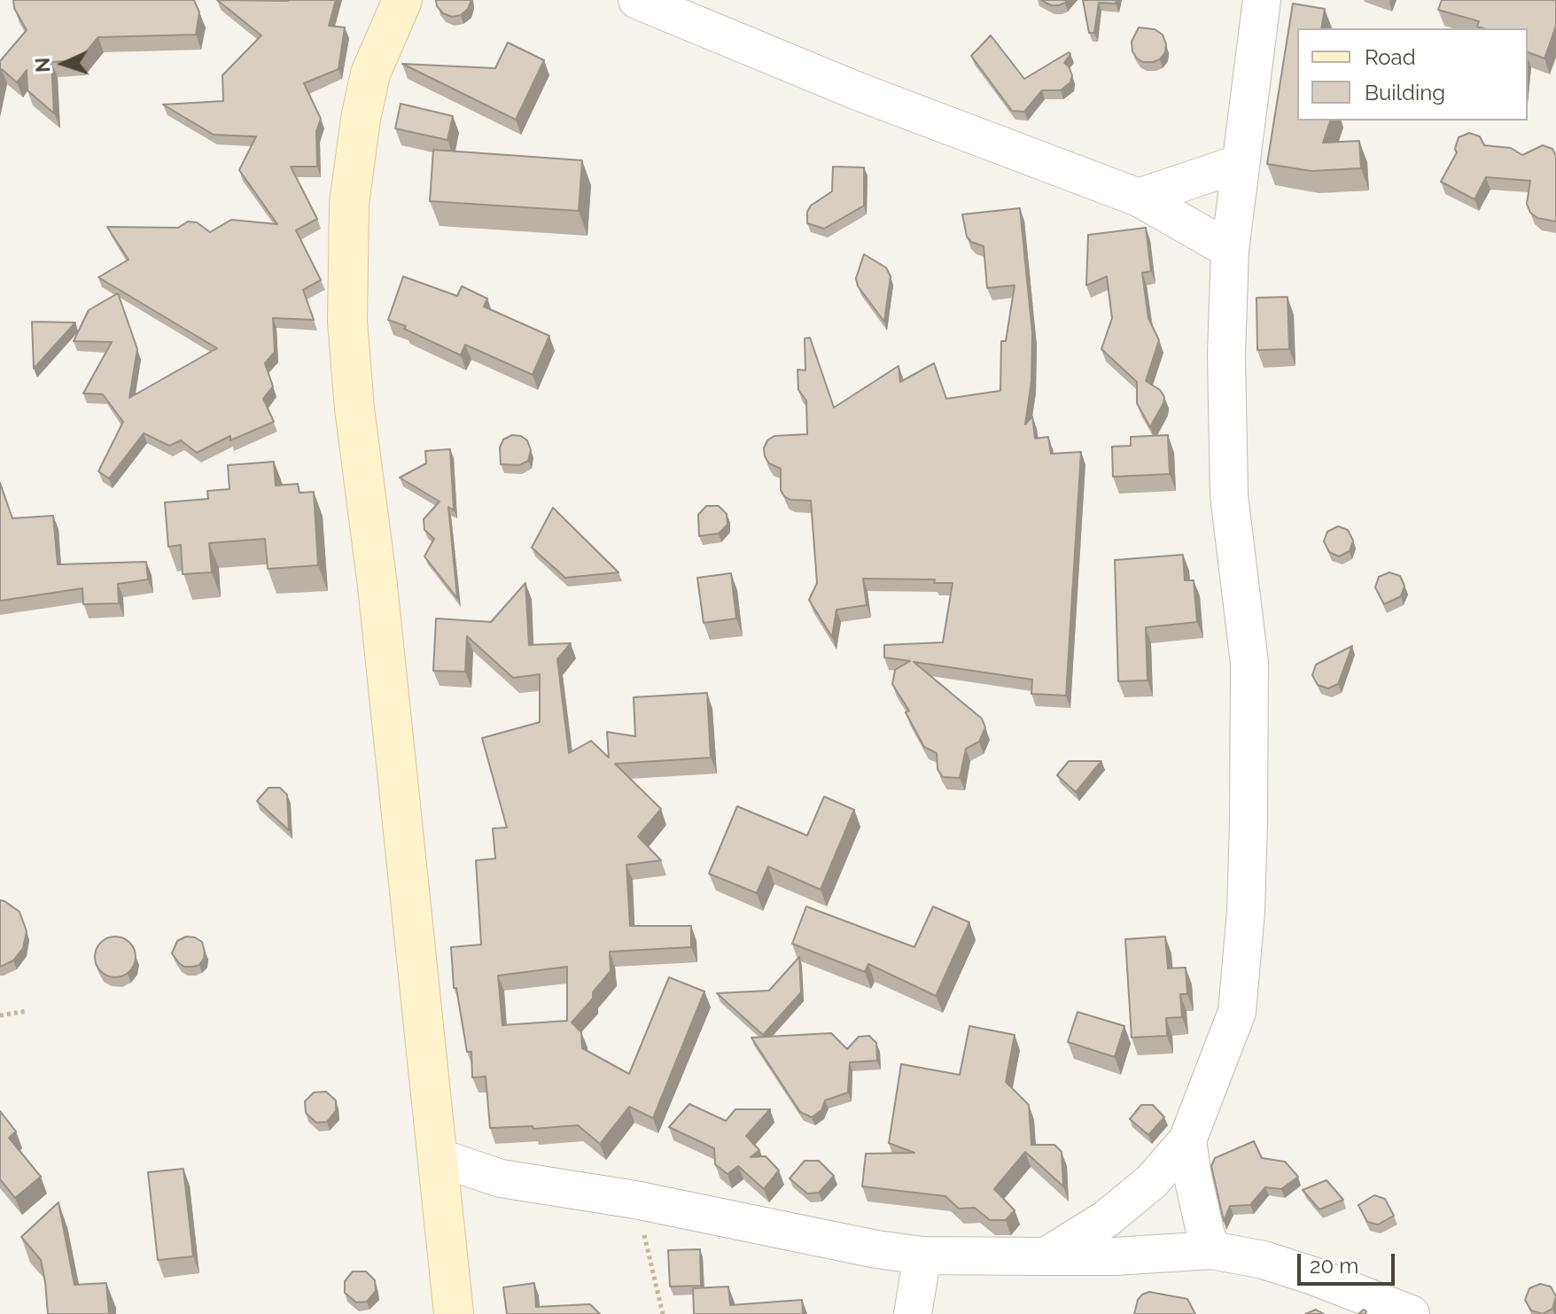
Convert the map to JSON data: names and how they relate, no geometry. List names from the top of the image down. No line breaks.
{"legend":["Road","Building"],"scale_bar":"20 m","north":"left"}
